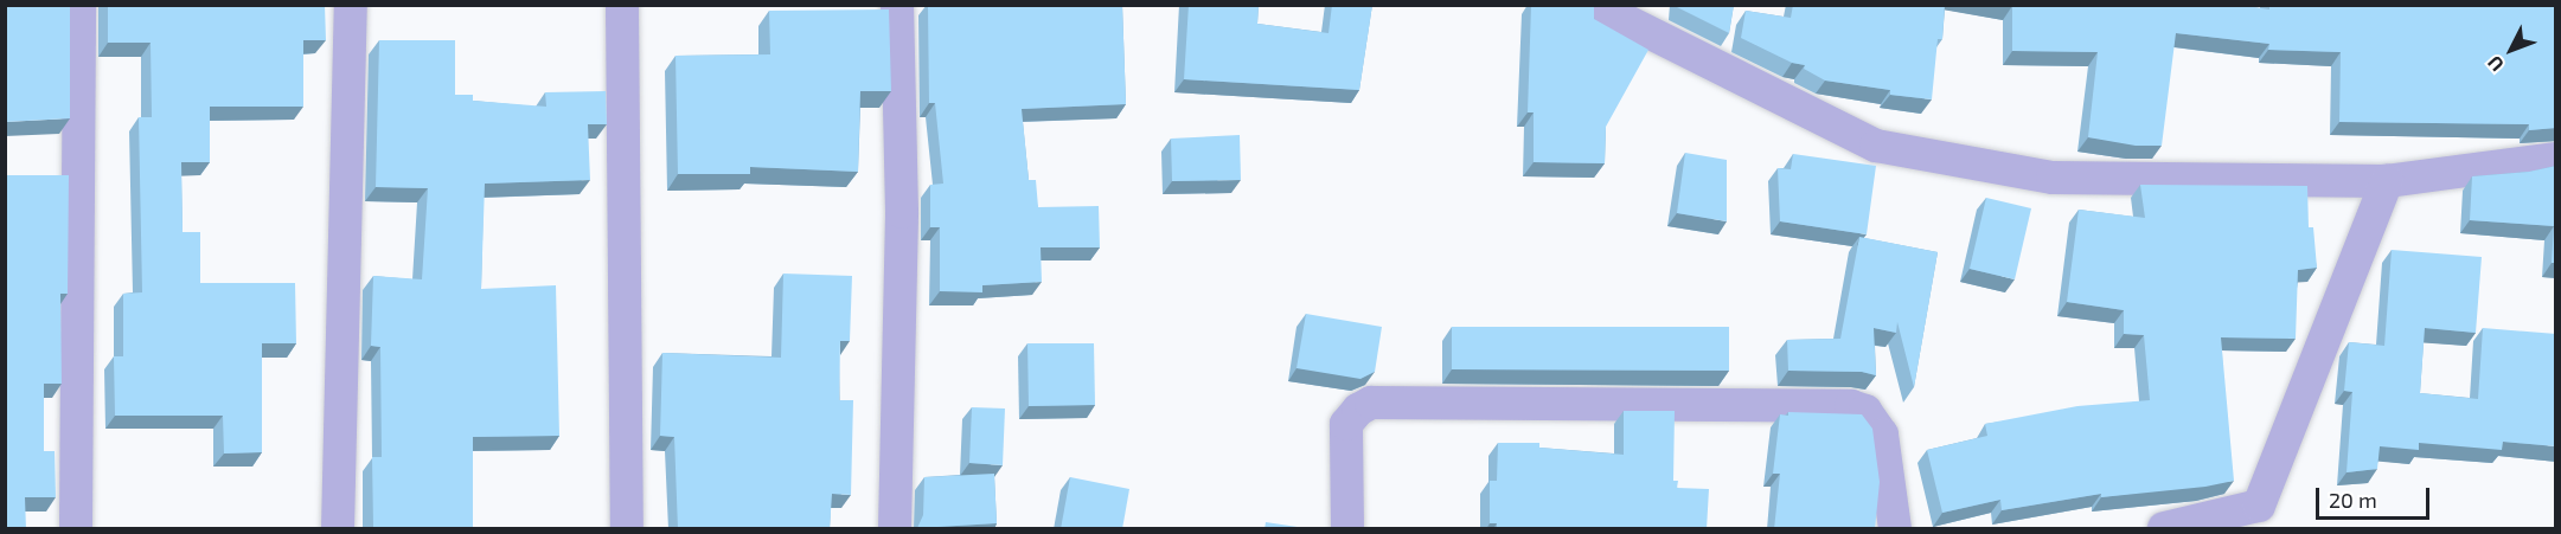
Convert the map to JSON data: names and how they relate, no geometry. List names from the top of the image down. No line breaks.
{"scale_bar":"20 m","north":"bottom left"}
